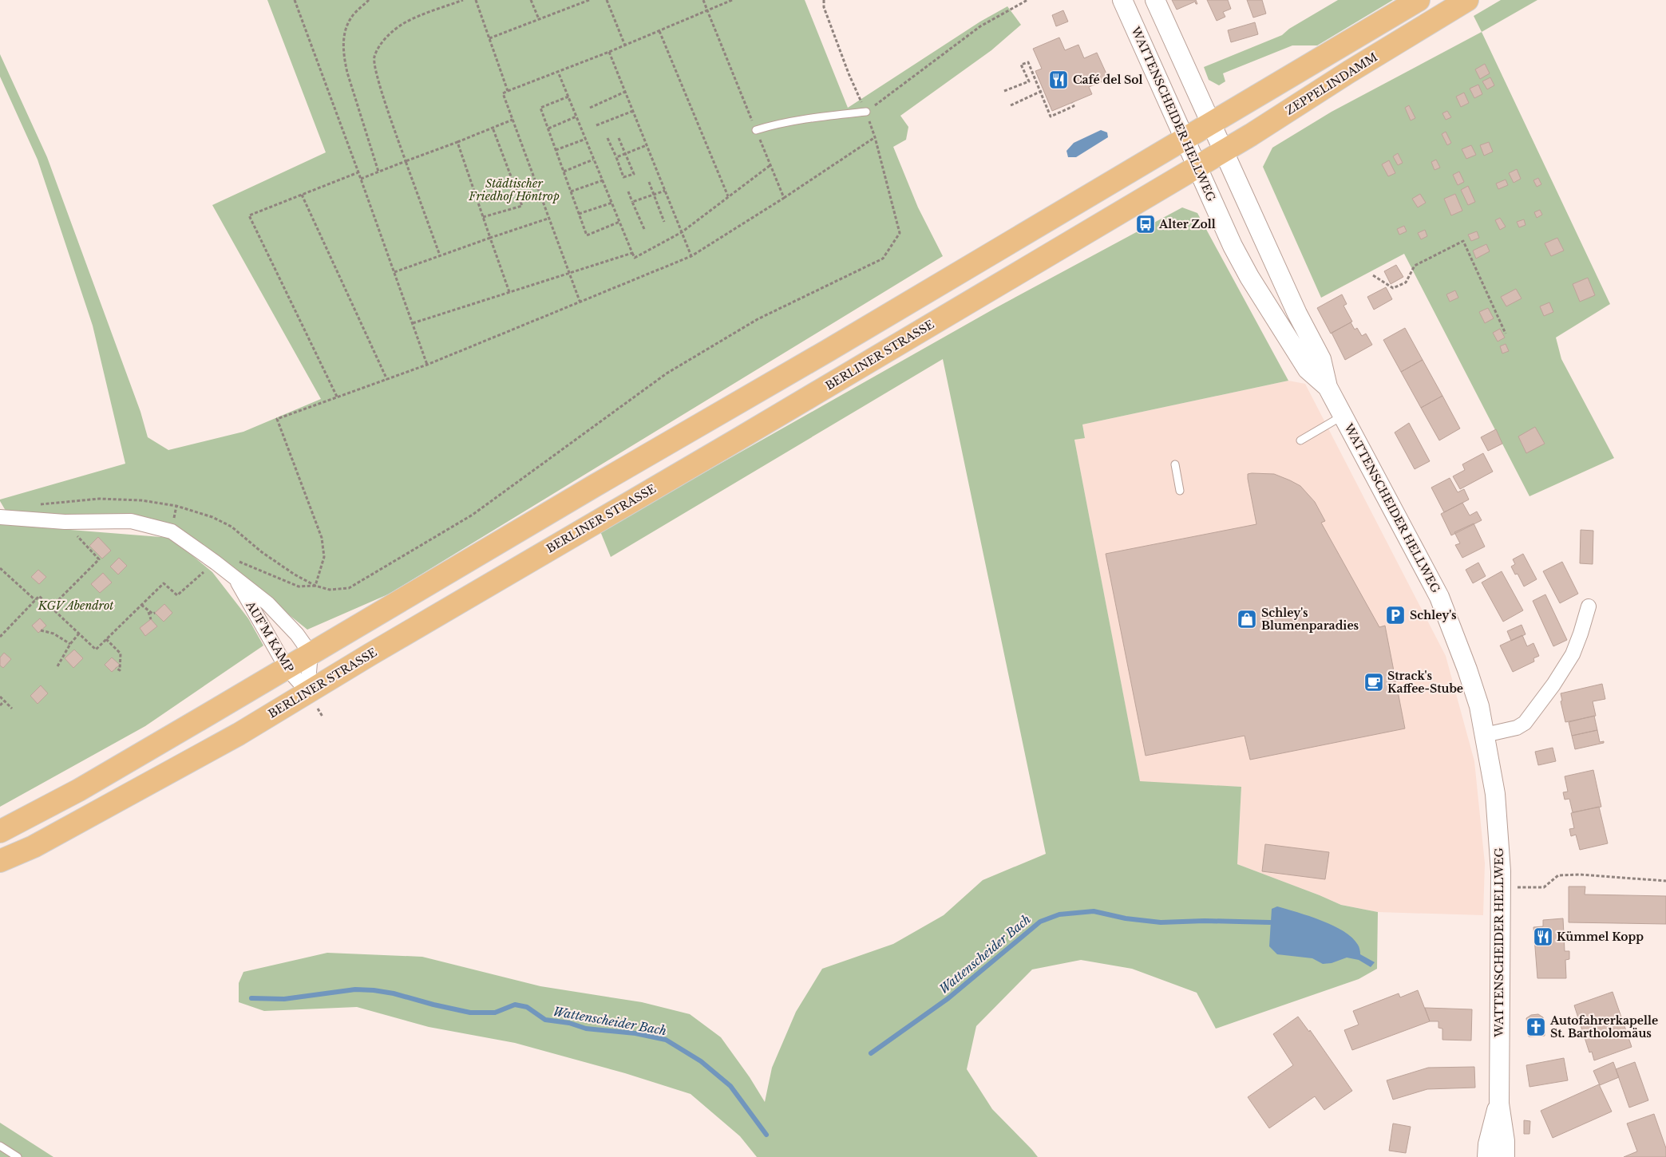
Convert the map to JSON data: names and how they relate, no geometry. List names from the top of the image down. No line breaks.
{"streets":{"main road":["ZEPPELINDAMM","WATTENSCHEIDER HELLWEG","BERLINER STRASSE"],"street":["AUF'M KAMP"]},"crossings":[["ZEPPELINDAMM","WATTENSCHEIDER HELLWEG"],["ZEPPELINDAMM","BERLINER STRASSE"],["WATTENSCHEIDER HELLWEG","BERLINER STRASSE"],["BERLINER STRASSE","AUF'M KAMP"]],"water":["Wattenscheider Bach"],"parks":["Städtischer Friedhof Höntrop","KGV Abendrot"],"places":{"restaurant":["Café del Sol","Kümmel Kopp"],"bus stop":["Alter Zoll"],"parking":["Schley's"],"shop":["Schley's Blumenparadies"],"cafe":["Strack's Kaffee-Stube"],"church":["Autofahrerkapelle St. Bartholomäus"]}}
